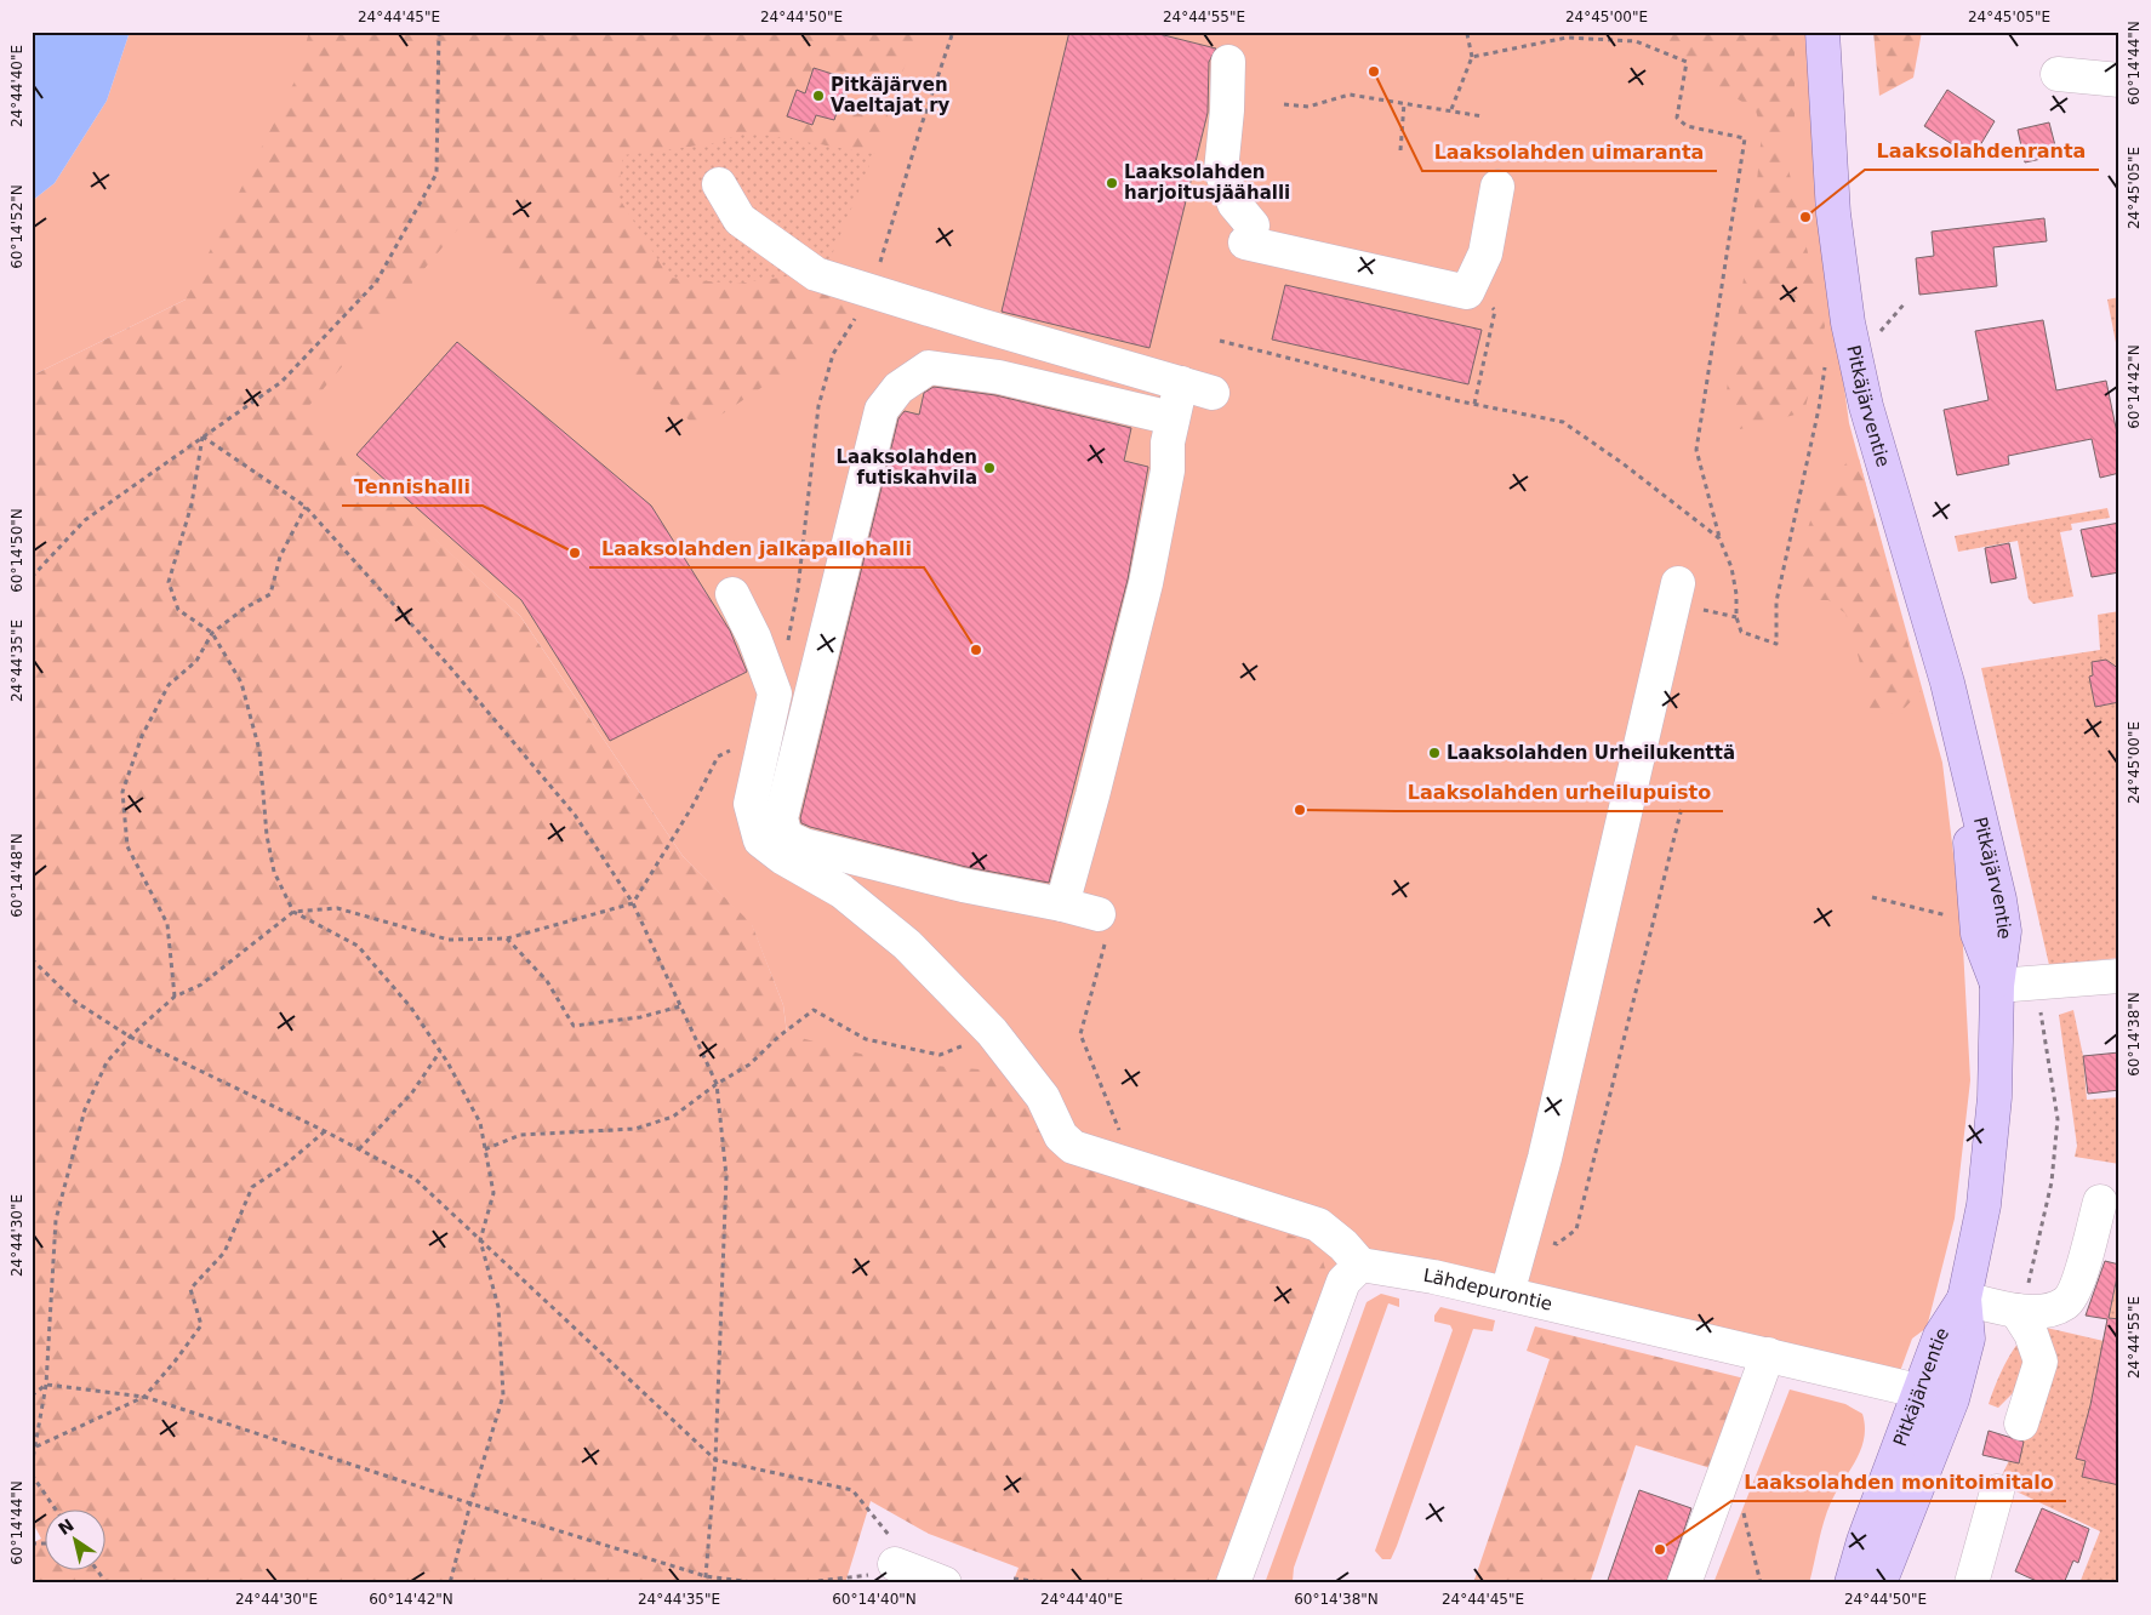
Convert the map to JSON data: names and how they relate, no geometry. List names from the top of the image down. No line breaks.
{"streets":{"main road":["Pitkäjärventie"],"street":["Lähdepurontie"]},"crossings":[["Pitkäjärventie","Lähdepurontie"]],"places":["Laaksolahden uimaranta","Pitkäjärven Vaeltajat ry","Laaksolahden harjoitusjäähalli","Laaksolahdenranta","Laaksolahden futiskahvila","Tennishalli","Laaksolahden jalkapallohalli","Laaksolahden Urheilukenttä","Laaksolahden urheilupuisto","Laaksolahden monitoimitalo"],"north":"top left","coordinates":["24°44'45\"E","24°44'50\"E","24°44'55\"E","24°45'00\"E","24°45'05\"E","60°14'44\"N","24°44'40\"E","60°14'52\"N","60°14'42\"N","60°14'50\"N","24°44'35\"E","60°14'48\"N","60°14'38\"N","24°44'30\"E","60°14'40\"N"]}
